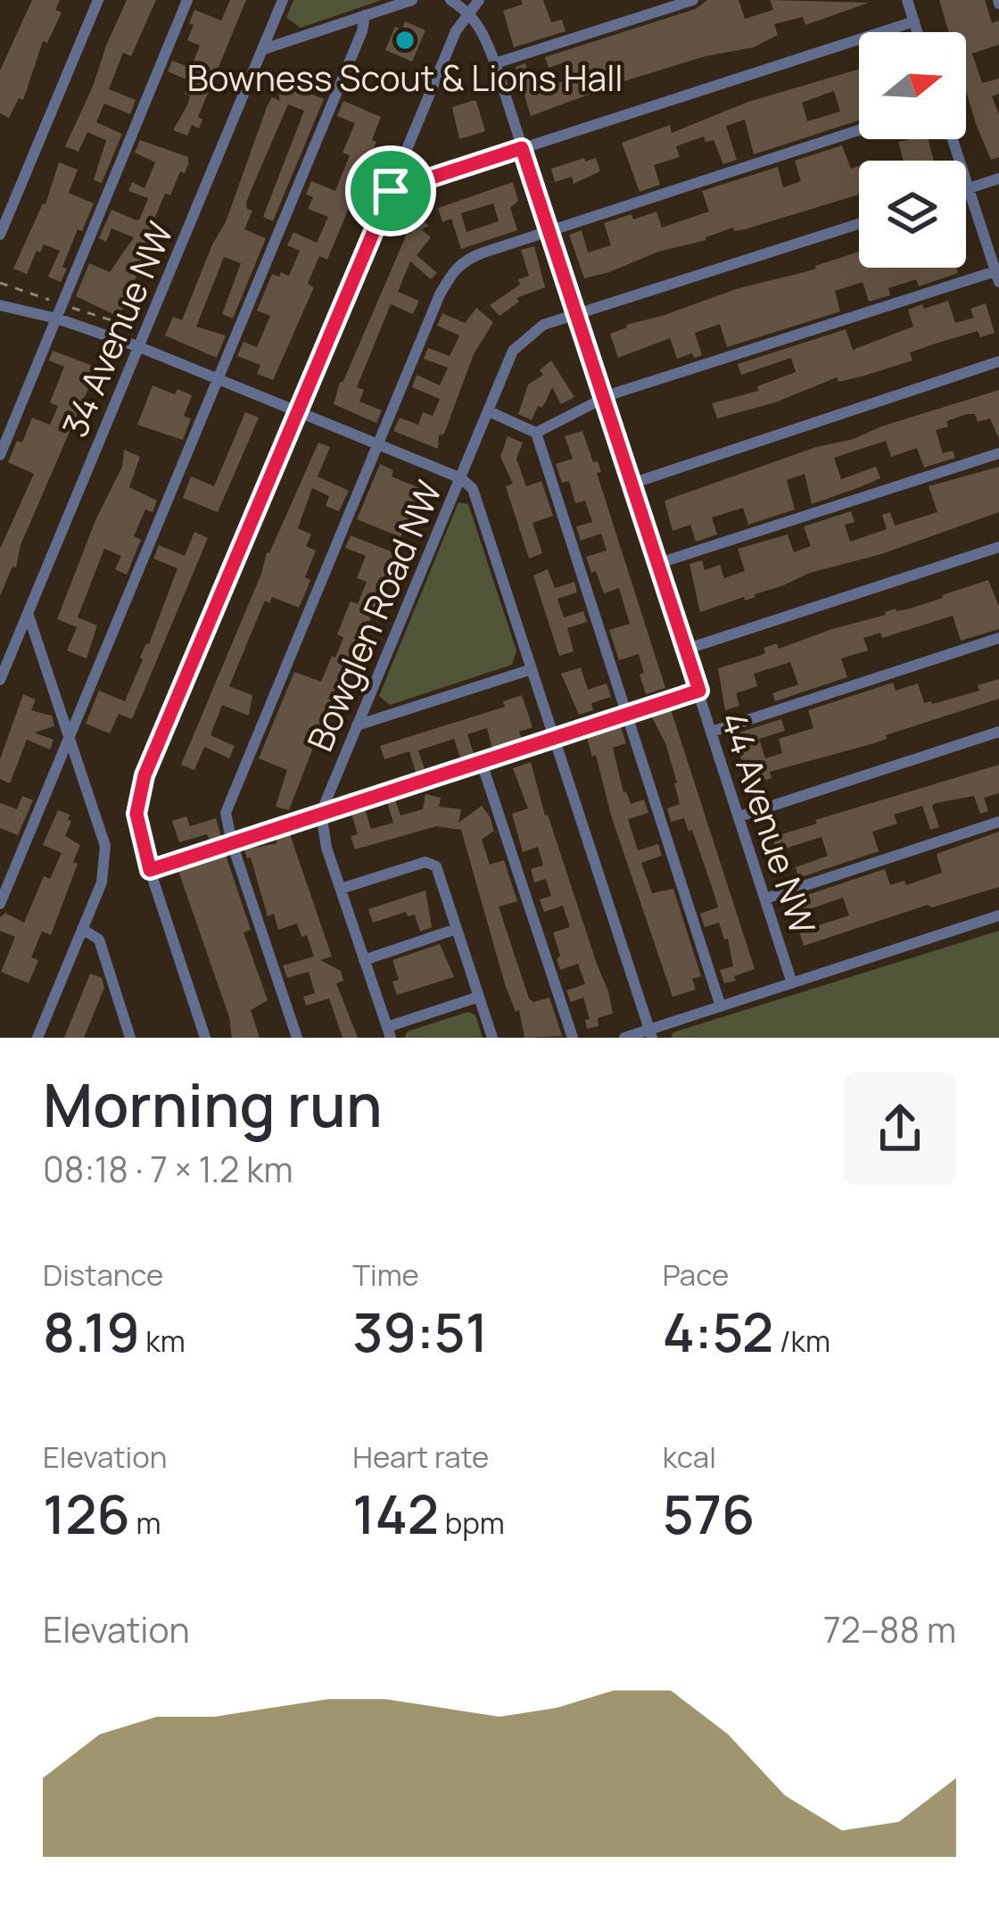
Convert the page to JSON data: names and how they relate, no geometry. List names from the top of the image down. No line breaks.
{"streets":{"street":["34 Avenue NW","Bowglen Road NW","44 Avenue NW"]},"crossings":[["Bowglen Road NW","44 Avenue NW"]],"places":["Bowness Scout & Lions Hall"],"north":"right","page":{"heading":["Morning run","08:18 · 7 × 1.2 km"],"stats":[["Distance","8.19 km"],["Time","39:51"],["Pace","4:52 /km"],["Elevation","126 m"],["Heart rate","142 bpm"],["kcal","576"]],"chart":["Elevation","72–88 m"]}}
